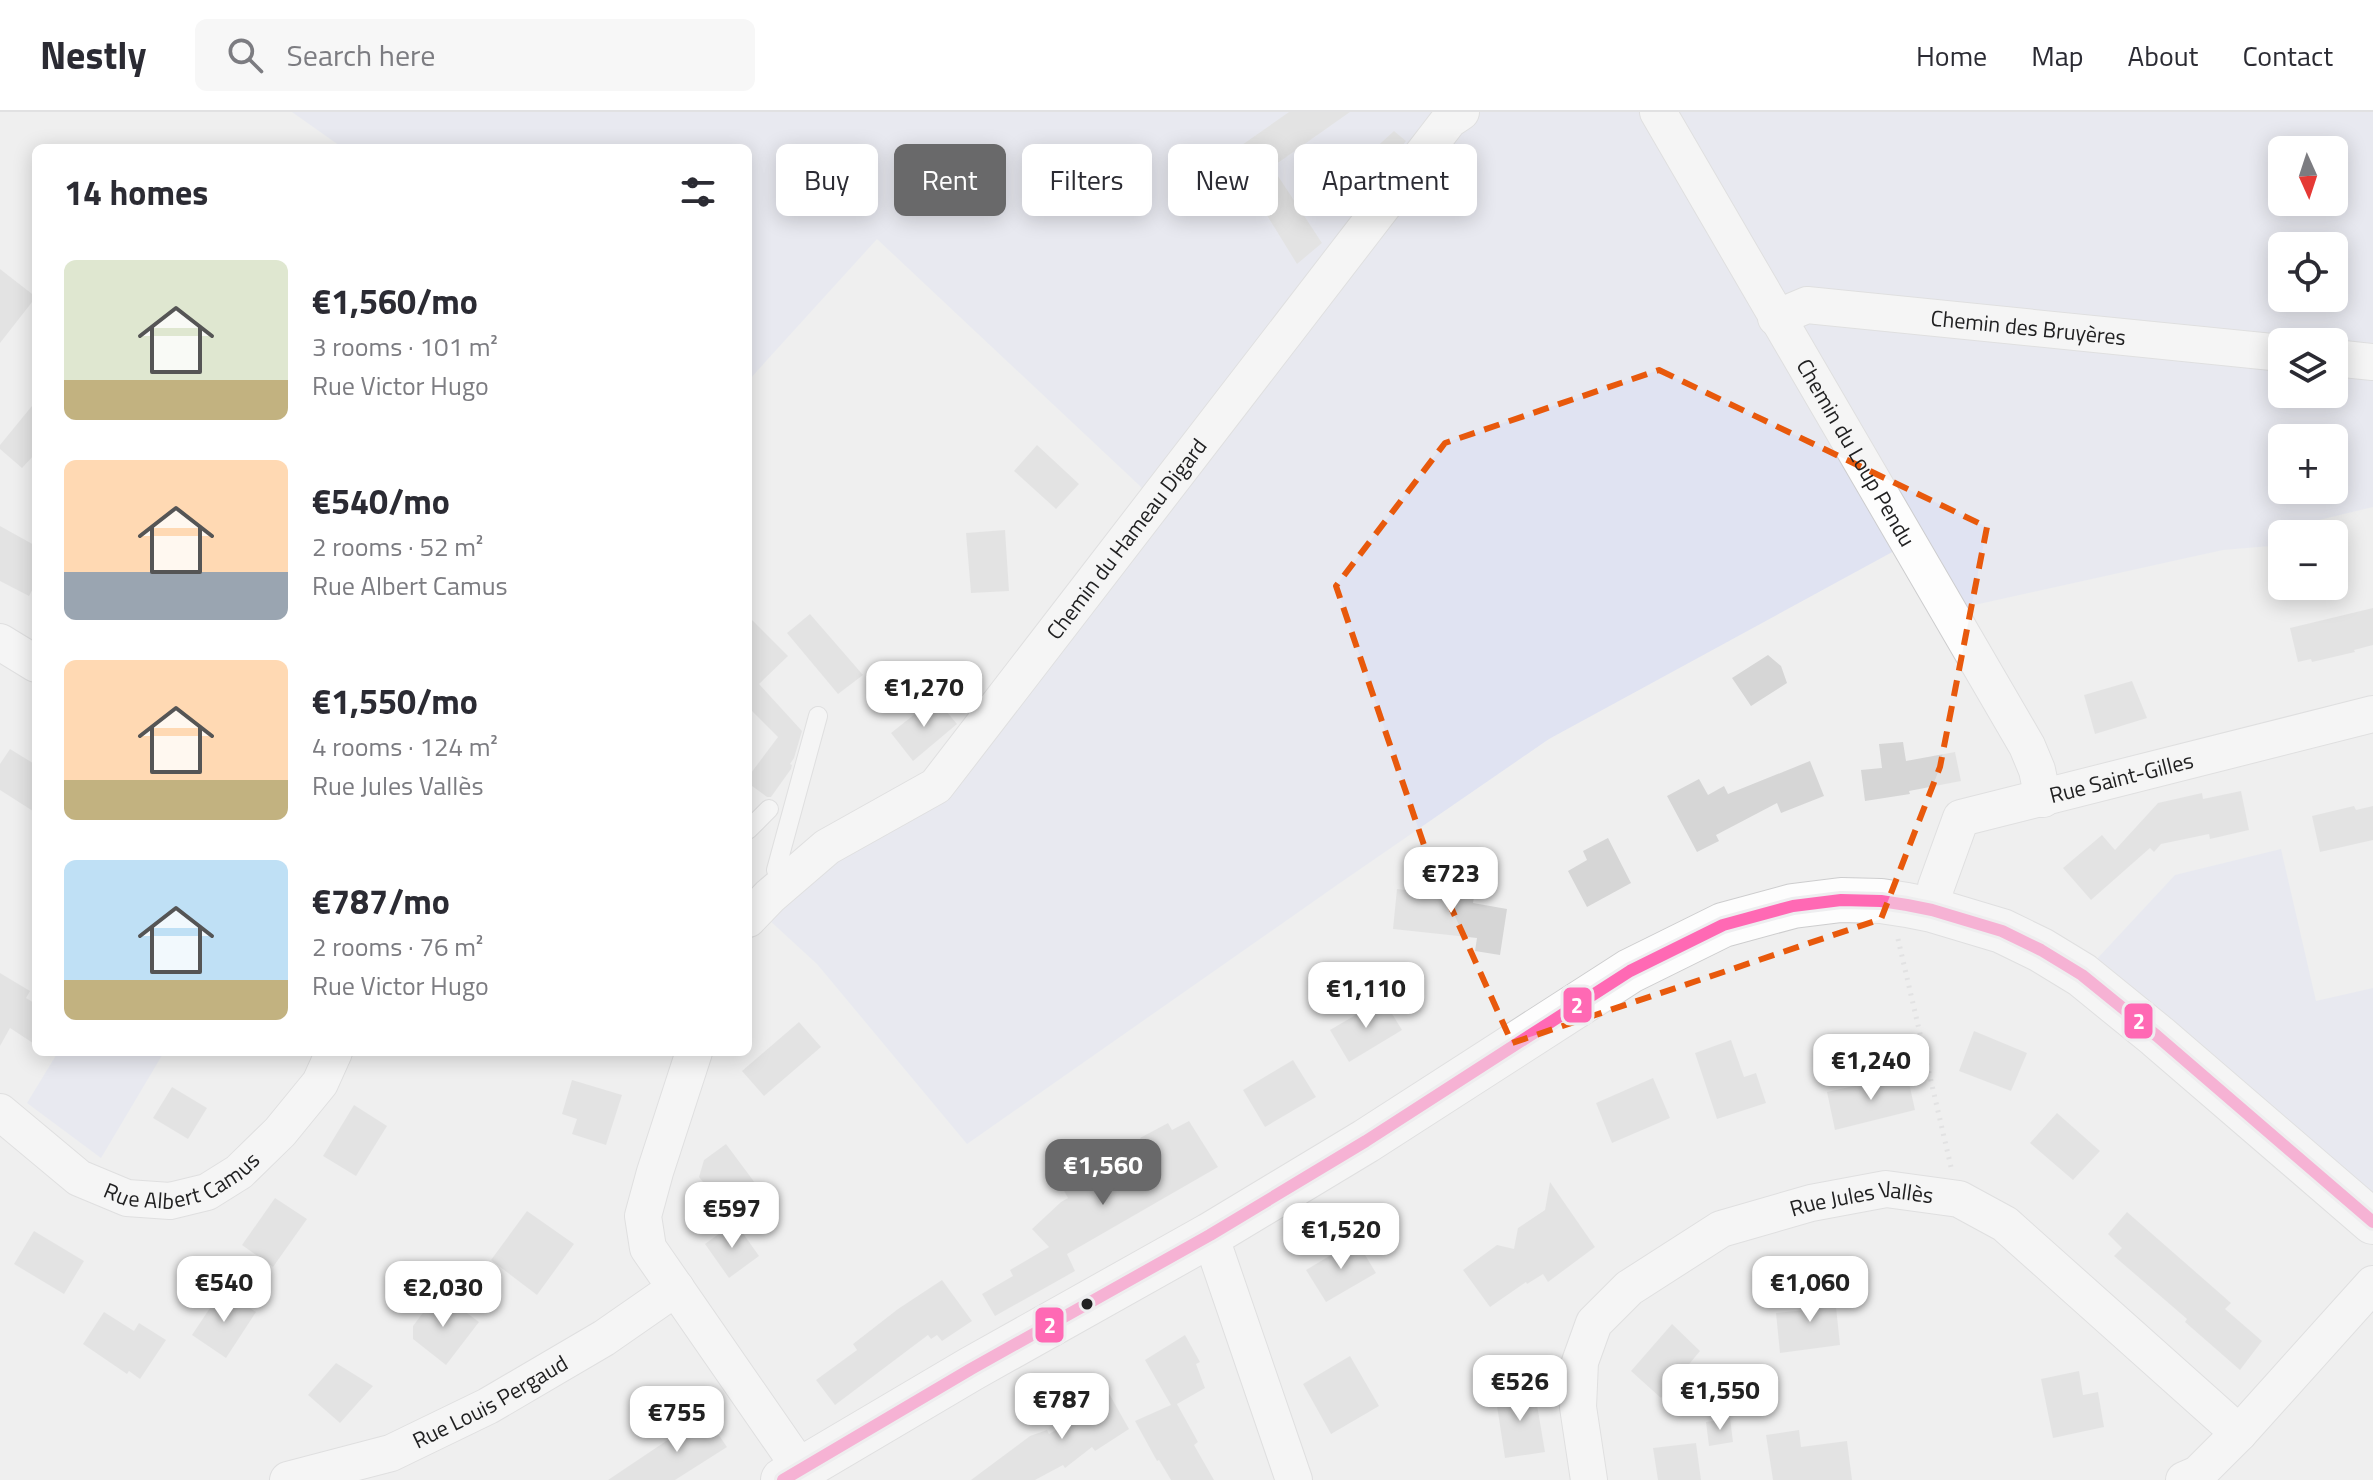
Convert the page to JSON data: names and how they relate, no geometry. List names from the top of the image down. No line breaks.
{"streets":{"street":["Chemin des Bruyères","Chemin du Loup Pendu","Chemin du Hameau Digard","Rue Saint-Gilles","Rue Albert Camus","Rue Jules Vallès","Rue Louis Pergaud"]},"crossings":[["Chemin des Bruyères","Chemin du Loup Pendu"],["Chemin du Loup Pendu","Rue Saint-Gilles"]],"lines":["transit line 2"],"north":"bottom","page":{"header":"Nestly","search":"Search here","nav":["Home","Map","About","Contact"],"map_buttons":["+","−"],"chip":["Buy","Rent","Filters","New","Apartment"],"heading":"14 homes","list":[{"name":"€1,560/mo","note":"3 rooms · 101 m² · Rue Victor Hugo"},{"name":"€540/mo","note":"2 rooms · 52 m² · Rue Albert Camus"},{"name":"€1,550/mo","note":"4 rooms · 124 m² · Rue Jules Vallès"},{"name":"€787/mo","note":"2 rooms · 76 m² · Rue Victor Hugo"}],"price":["€1,270","€723","€1,110","€1,240","€1,560","€597","€1,520","€540","€1,060","€2,030","€526","€1,550","€787","€755"]}}
